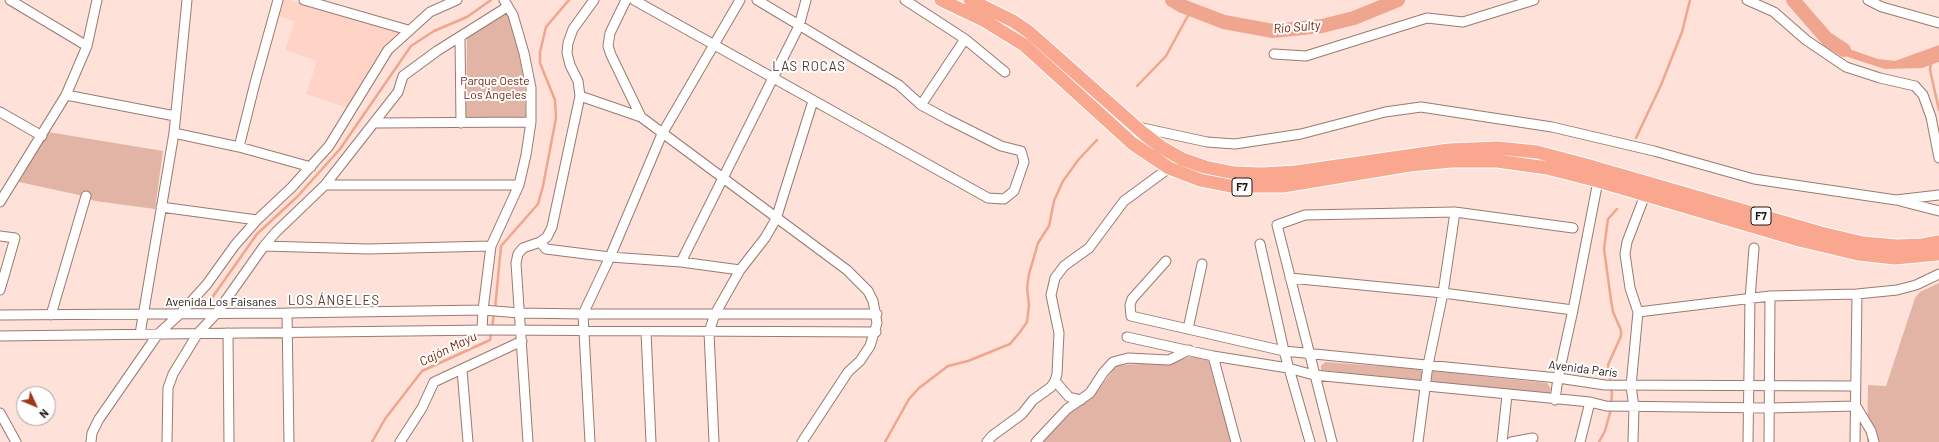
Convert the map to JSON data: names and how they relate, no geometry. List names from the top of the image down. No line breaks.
{"streets":{"highway":["F7"],"street":["Avenida Los Faisanes","Avenida París"]},"districts":["LAS ROCAS","LOS ÁNGELES"],"water":["Río Sulty","Cajón Mayu"],"parks":["Parque Oeste Los Ángeles"],"north":"bottom right"}
